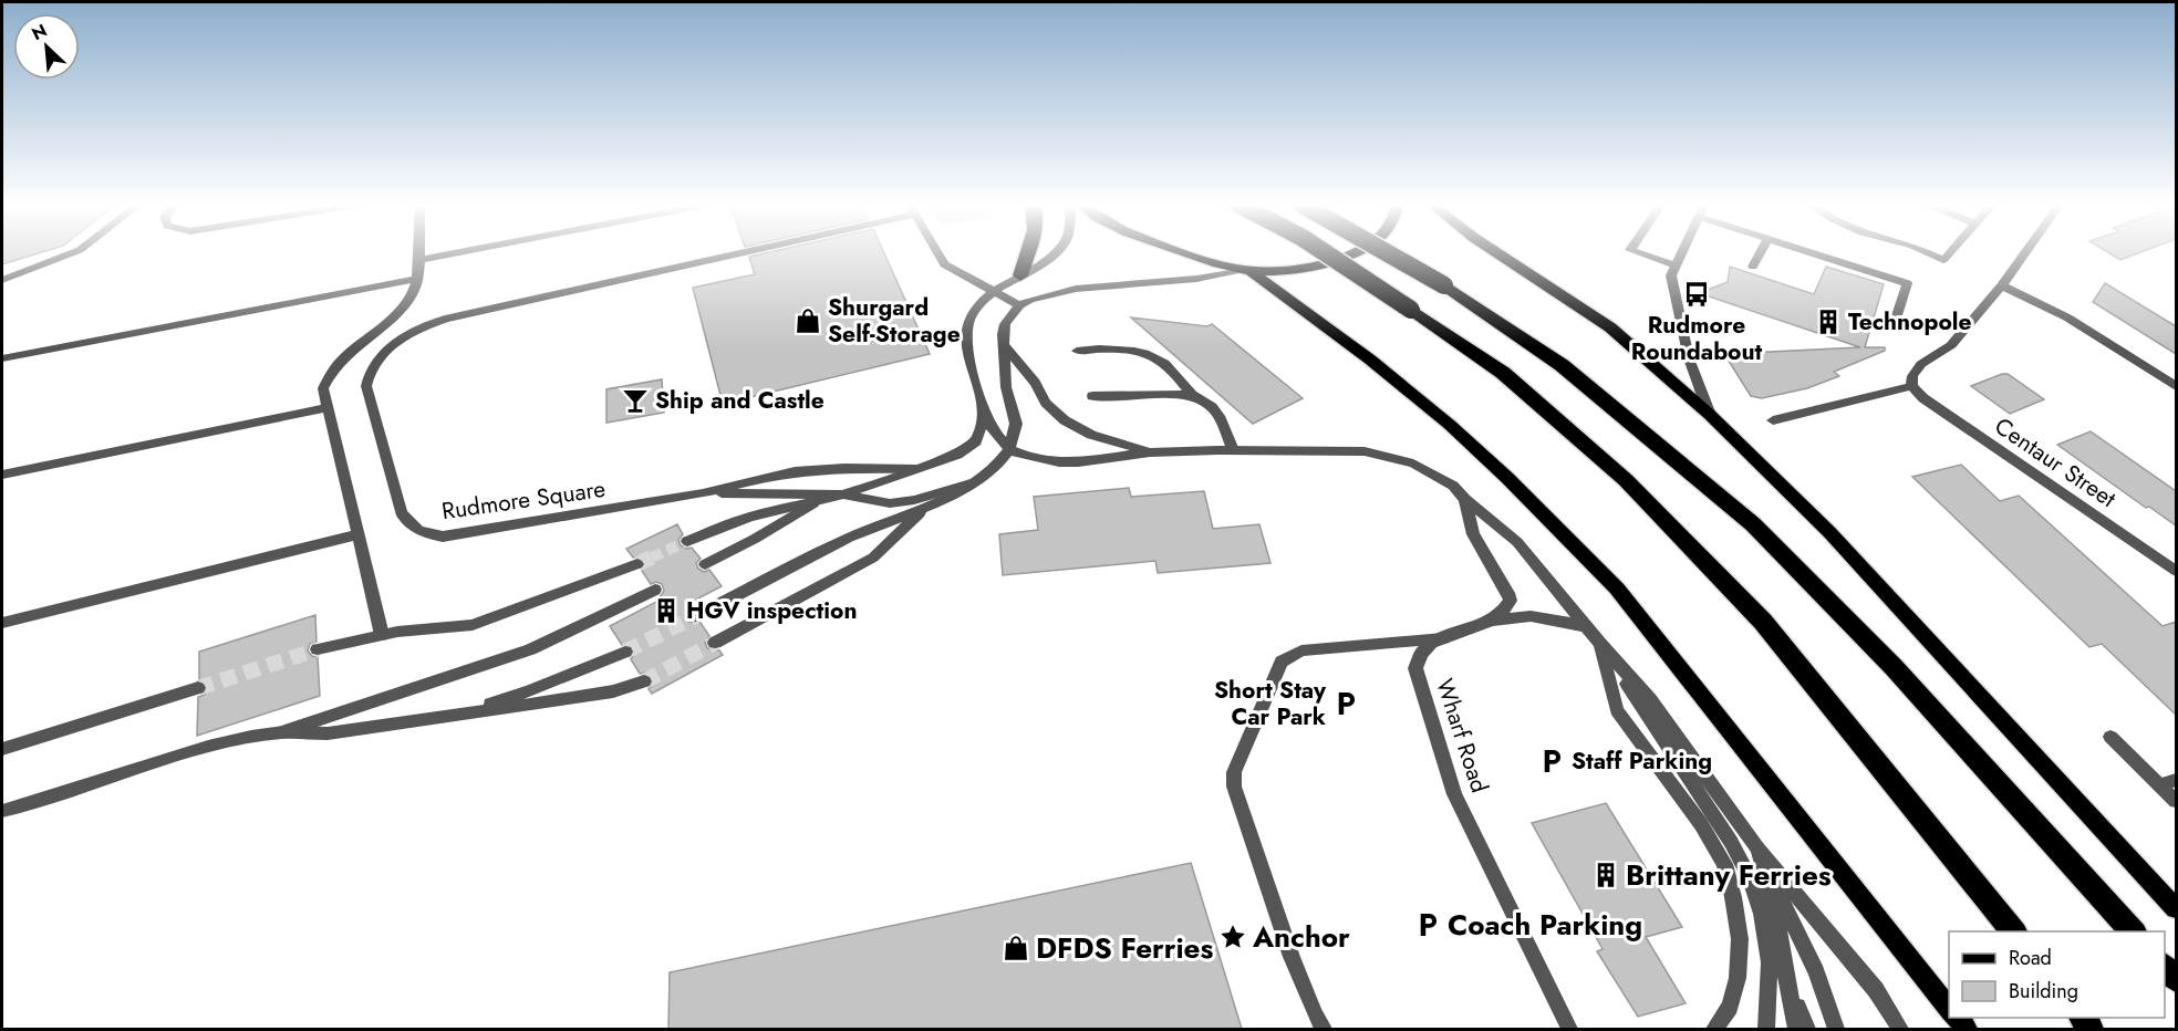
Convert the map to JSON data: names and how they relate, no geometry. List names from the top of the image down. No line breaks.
{"streets":{"street":["Centaur Street","Rudmore Square","Wharf Road"]},"places":{"bus stop":["Rudmore Roundabout"],"shop":["Shurgard Self-Storage","DFDS Ferries"],"building":["Technopole","HGV inspection","Brittany Ferries"],"bar":["Ship and Castle"],"parking":["Short Stay Car Park","Staff Parking","Coach Parking"],"place":["Anchor"]},"legend":["Road","Building"],"north":"top left"}
